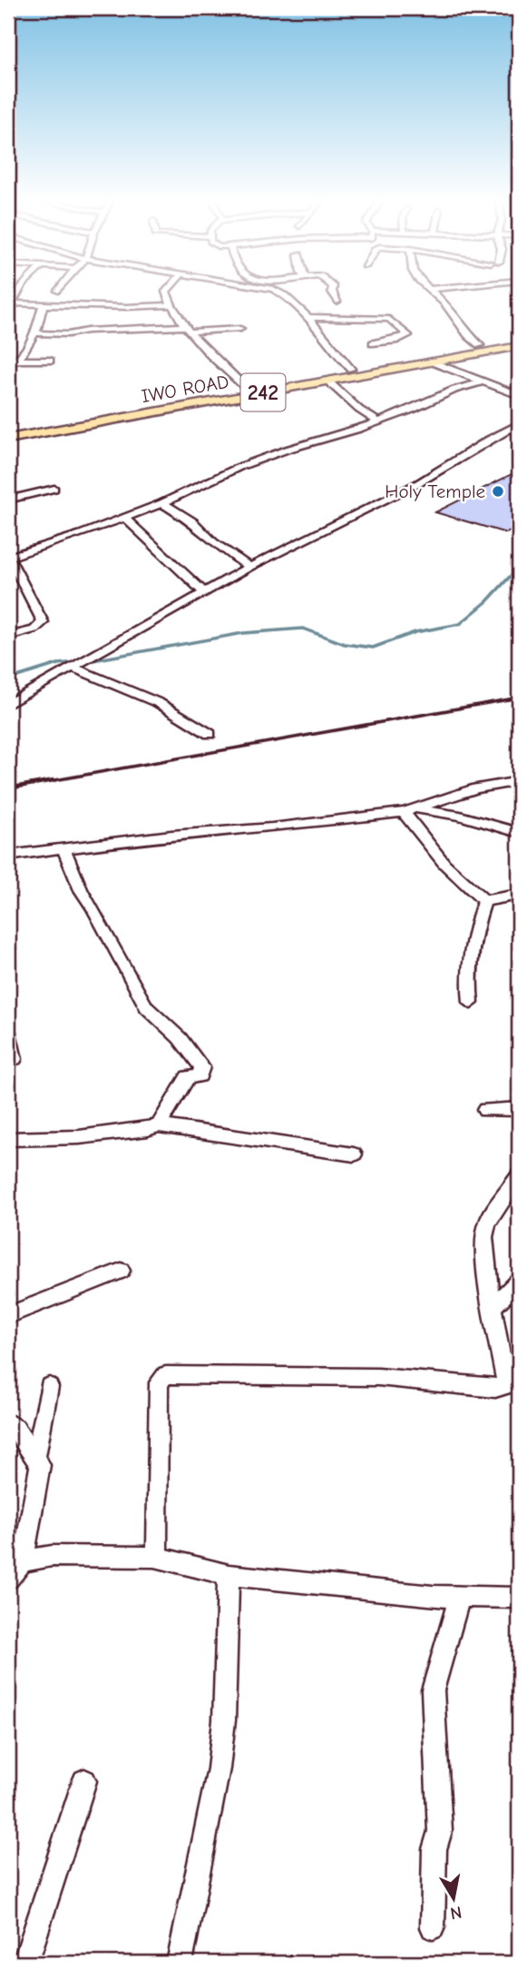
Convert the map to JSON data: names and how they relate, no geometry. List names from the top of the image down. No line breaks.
{"streets":{"main road":["IWO ROAD","242"]},"places":["Holy Temple"],"north":"bottom"}
